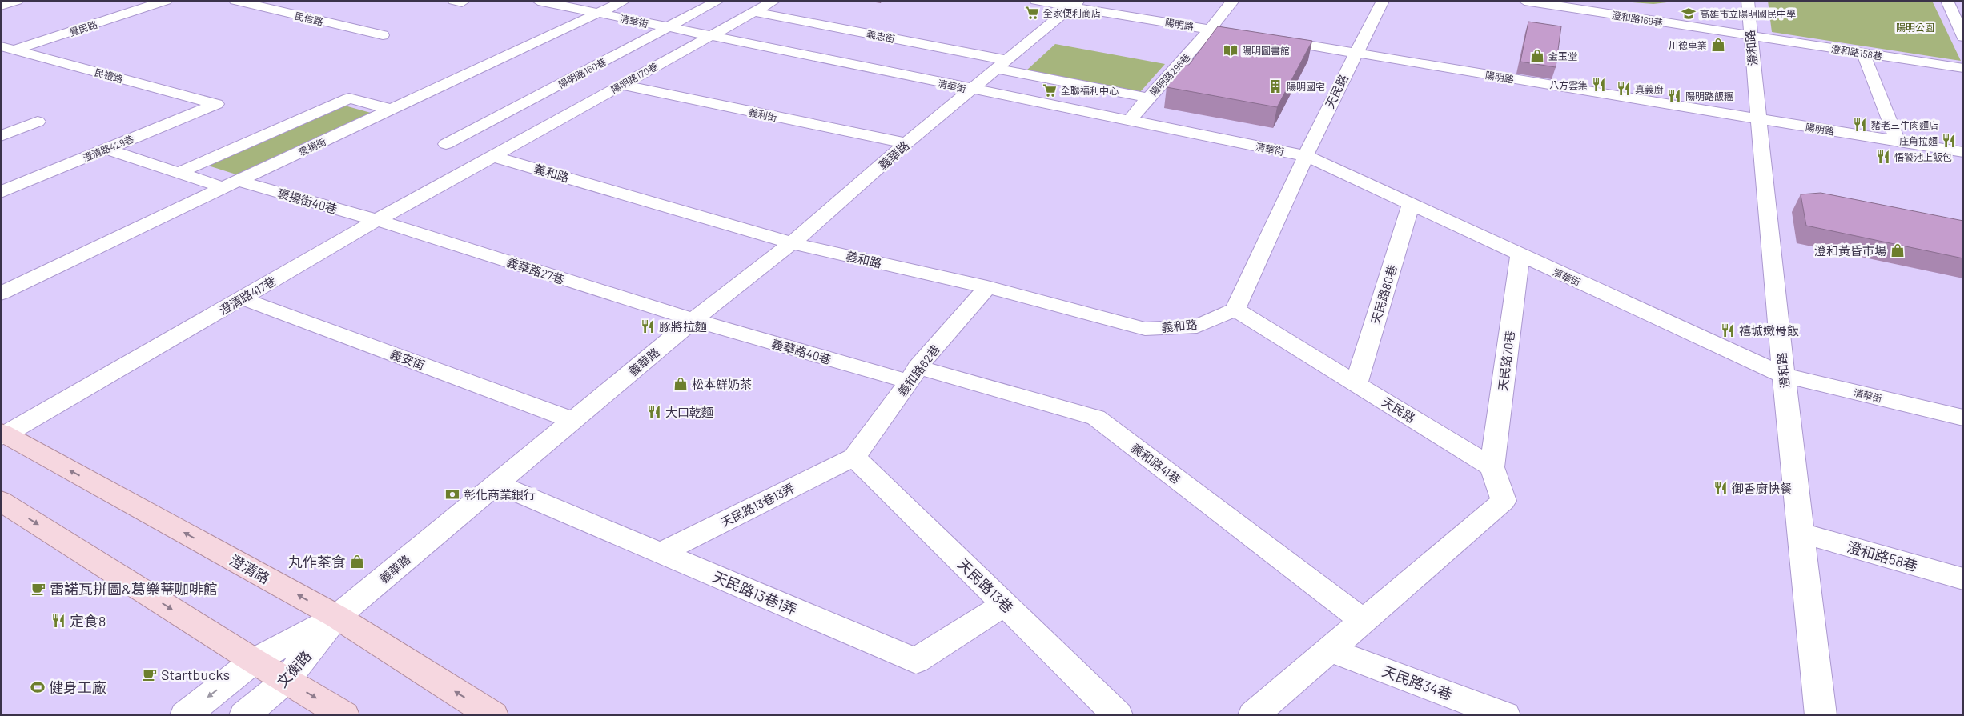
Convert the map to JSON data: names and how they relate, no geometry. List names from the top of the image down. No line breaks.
{"streets":{"main road":["澄清路"],"street":["民信路","澄和路169巷","清華街","陽明路","覺民路","義忠街","澄和路","澄和路158巷","陽明路160巷","陽明路296巷","民禮路","陽明路170巷","天民路","義利街","褒揚街","澄清路429巷","義華路","義和路","褒揚街40巷","義華路27巷","天民路80巷","澄清路417巷","義華路40巷","義安街","天民路70巷","義和路62巷","義和路41巷","天民路13巷13弄","澄和路58巷","天民路13巷","天民路13巷1弄","文衡路","天民路34巷"]},"crossings":[["澄和路169巷","澄和路"],["澄和路169巷","澄和路158巷"],["清華街","澄和路"],["清華街","陽明路160巷"],["清華街","陽明路296巷"],["清華街","陽明路170巷"],["清華街","天民路"],["清華街","褒揚街"],["清華街","義華路"],["清華街","天民路80巷"],["清華街","天民路70巷"],["陽明路","澄和路"],["陽明路","陽明路296巷"],["陽明路","天民路"],["陽明路","義華路"],["覺民路","民禮路"],["義忠街","陽明路296巷"],["義忠街","陽明路170巷"],["義忠街","義華路"],["澄和路","澄和路158巷"],["澄和路","澄和路58巷"],["民禮路","澄清路429巷"],["陽明路170巷","義利街"],["陽明路170巷","義和路"],["陽明路170巷","澄清路417巷"],["天民路","義和路"],["天民路","天民路80巷"],["天民路","天民路70巷"],["義利街","義華路"],["褒揚街","褒揚街40巷"],["澄清路429巷","褒揚街40巷"],["義華路","義和路"],["義華路","義華路27巷"],["義華路","義華路40巷"],["義華路","義安街"],["義華路","澄清路"],["義華路","天民路13巷1弄"],["義華路","文衡路"],["義和路","澄清路417巷"],["義和路","義和路62巷"],["褒揚街40巷","義華路27巷"],["褒揚街40巷","澄清路417巷"],["義華路27巷","澄清路417巷"],["義華路27巷","義華路40巷"],["澄清路417巷","義安街"],["澄清路417巷","澄清路"],["義華路40巷","義和路62巷"],["義華路40巷","義和路41巷"],["義和路62巷","義和路41巷"],["義和路62巷","天民路13巷13弄"],["義和路62巷","天民路13巷"],["天民路13巷13弄","天民路13巷"],["天民路13巷13弄","天民路13巷1弄"],["澄清路","文衡路"],["天民路13巷","天民路13巷1弄"]],"parks":["陽明公園"],"places":{"supermarket":["全家便利商店","全聯福利中心"],"school or university":["高雄市立陽明國民中學"],"shop":["川德車業","金玉堂","澄和黃昏市場","松本鮮奶茶","丸作茶食"],"library":["陽明圖書館"],"restaurant":["八方雲集","真義廚","陽明路飯糰","豬老三牛肉麵店","庄角拉麵","悟饕池上飯包","豚將拉麵","禧城嫩骨飯","大口乾麵","御香廚快餐","定食8"],"building":["陽明國宅"],"bank":["彰化商業銀行"],"cafe":["雷諾瓦拼圖&葛樂蒂咖啡館","Startbucks"],"sports":["健身工廠"]}}
